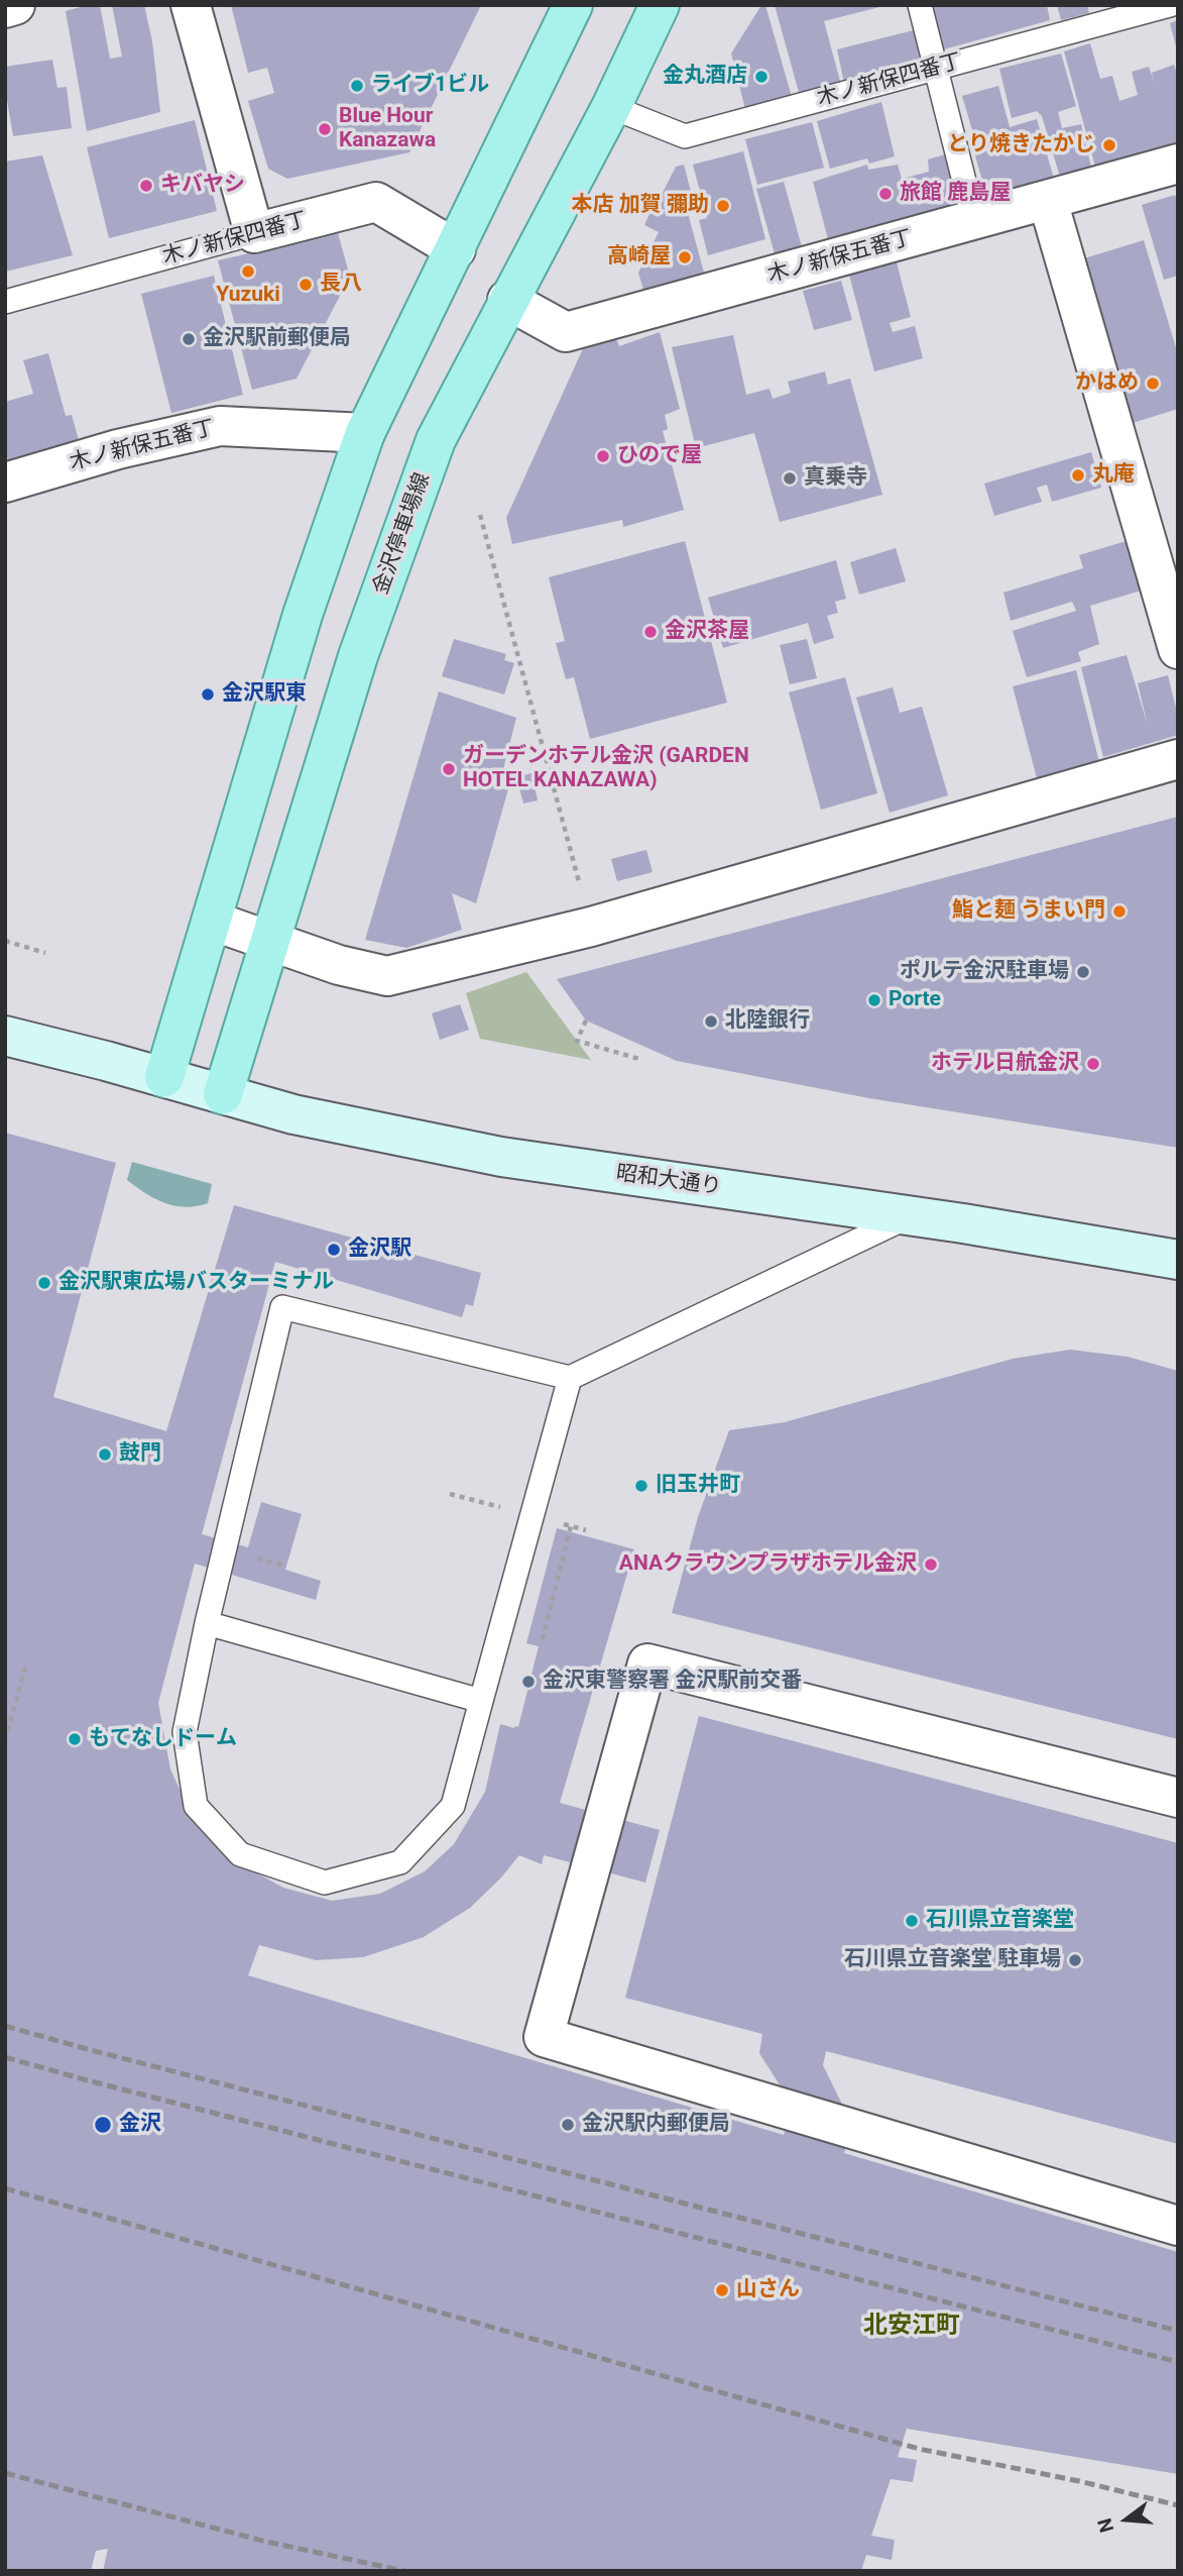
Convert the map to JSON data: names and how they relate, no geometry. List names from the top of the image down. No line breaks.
{"streets":{"main road":["金沢停車場線","昭和大通り"],"street":["木ノ新保四番丁","木ノ新保五番丁"]},"crossings":[["木ノ新保四番丁","金沢停車場線"],["木ノ新保五番丁","金沢停車場線"],["金沢停車場線","昭和大通り"]],"districts":["北安江町"],"places":["金丸酒店","ライブ1ビル","Blue Hour Kanazawa","とり焼きたかじ","キバヤシ","旅館 鹿島屋","本店 加賀 彌助","高崎屋","Yuzuki","長八","金沢駅前郵便局","かはめ","ひので屋","丸庵","真乗寺","金沢茶屋","金沢駅東","ガーデンホテル金沢 (GARDEN HOTEL KANAZAWA)","鮨と麺 うまい門","ポルテ金沢駐車場","Porte","北陸銀行","ホテル日航金沢","金沢駅","金沢駅東広場バスターミナル","鼓門","旧玉井町","ANAクラウンプラザホテル金沢","金沢東警察署 金沢駅前交番","もてなしドーム","石川県立音楽堂","石川県立音楽堂 駐車場","金沢","金沢駅内郵便局","山さん"],"north":"left"}
